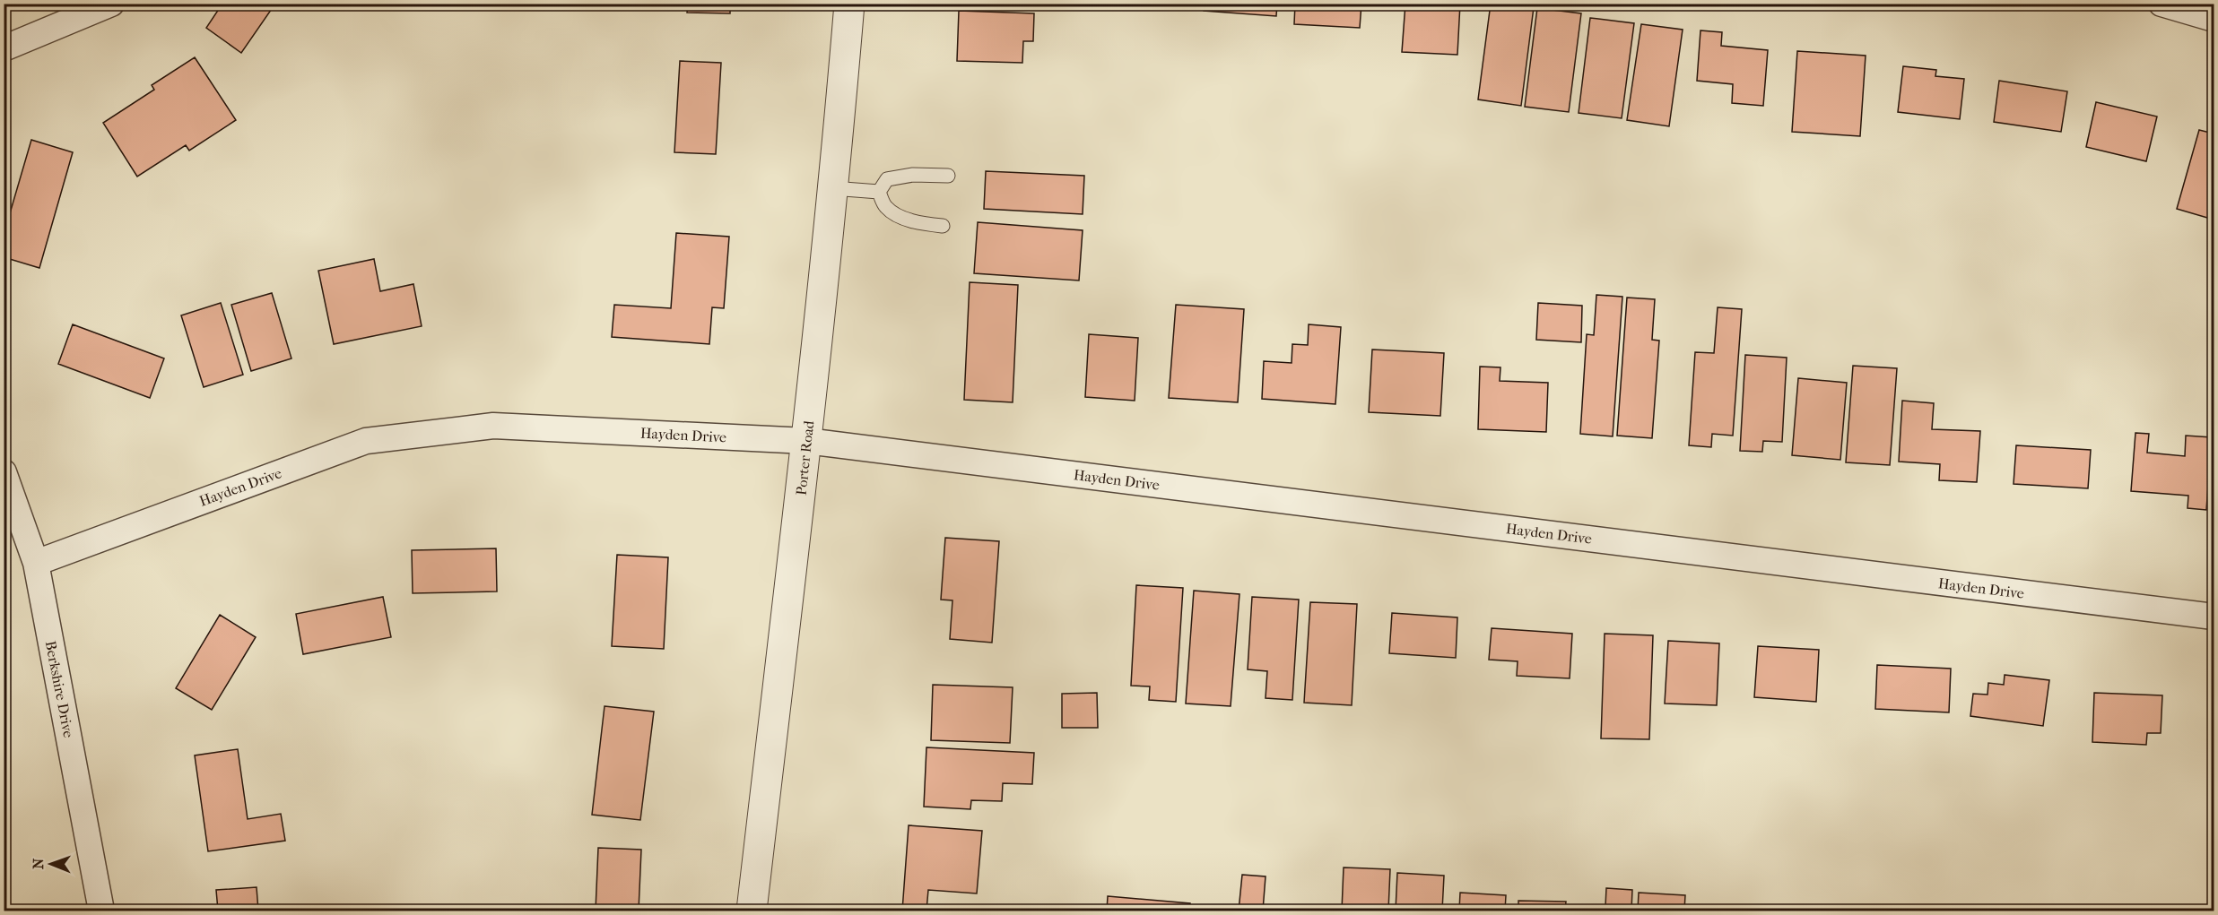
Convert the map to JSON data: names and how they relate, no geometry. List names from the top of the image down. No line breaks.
{"streets":{"street":["Hayden Drive","Porter Road","Berkshire Drive"]},"crossings":[["Hayden Drive","Porter Road"],["Hayden Drive","Berkshire Drive"]],"north":"left"}
